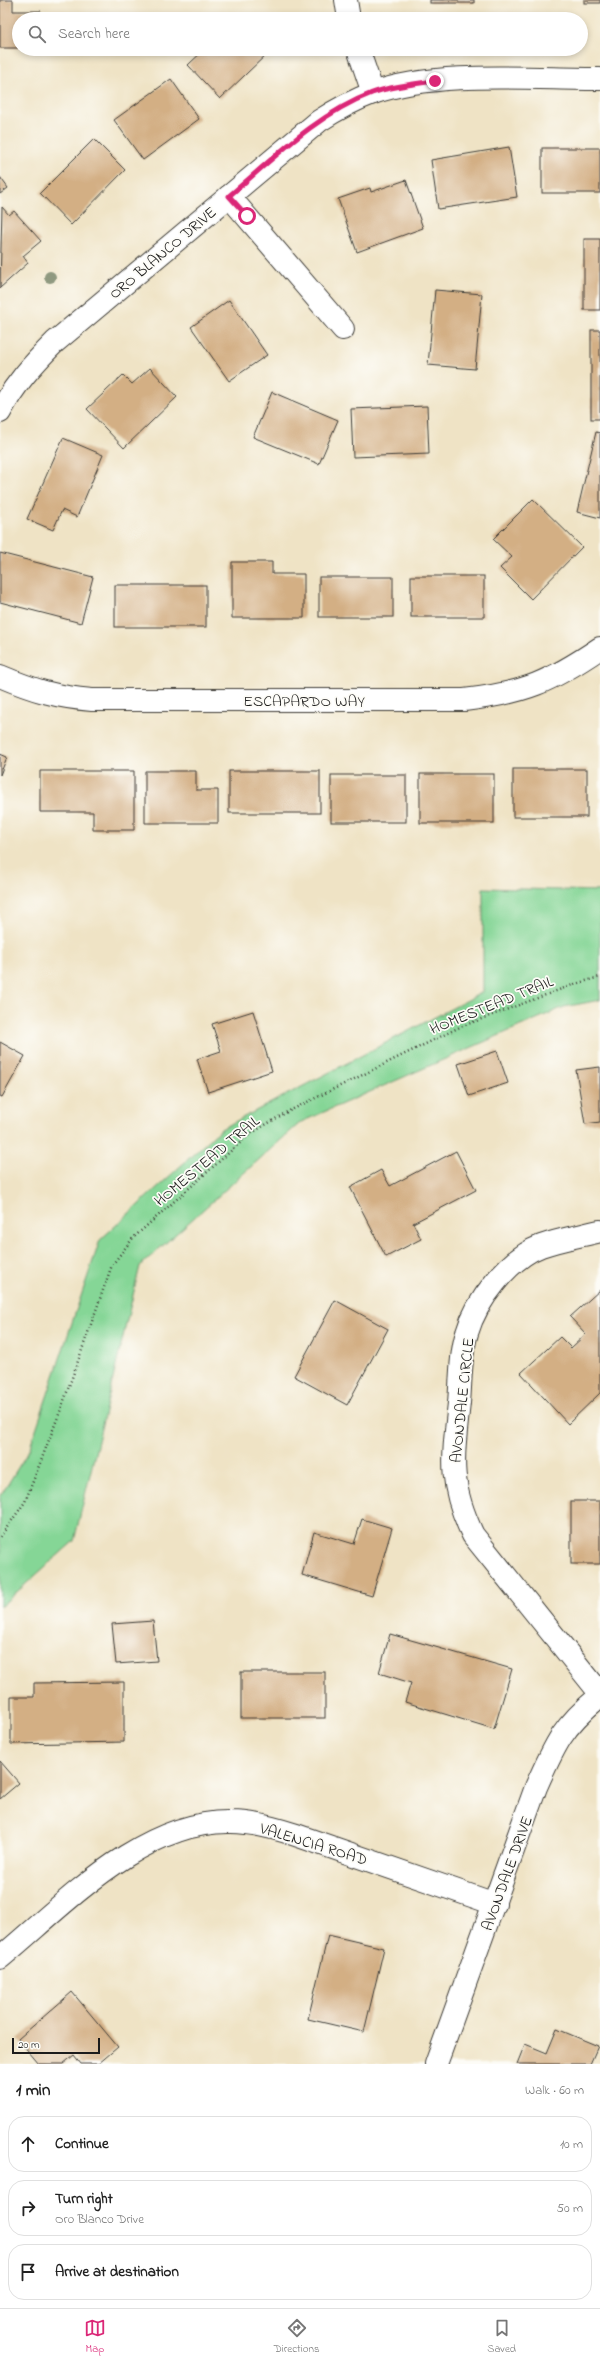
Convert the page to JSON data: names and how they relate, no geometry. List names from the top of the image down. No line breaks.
{"streets":{"street":["ORO BLANCO DRIVE","ESCAPARDO WAY","AVONDALE CIRCLE","VALENCIA ROAD","AVONDALE DRIVE"],"path":["HOMESTEAD TRAIL"]},"crossings":[["VALENCIA ROAD","AVONDALE DRIVE"]],"scale_bar":"20 m","page":{"search":"Search here","scale":"20 m","heading":["1 min","Walk · 60 m"],"list":[["Continue","10 m"],["Turn right","Oro Blanco Drive","50 m"],"Arrive at destination"],"nav":["Map","Directions","Saved"]}}
